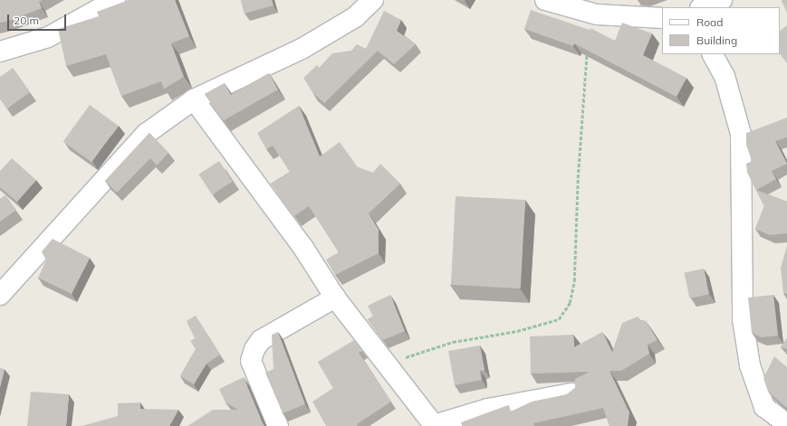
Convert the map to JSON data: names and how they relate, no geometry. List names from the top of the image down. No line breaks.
{"legend":["Road","Building"],"scale_bar":"20 m"}
